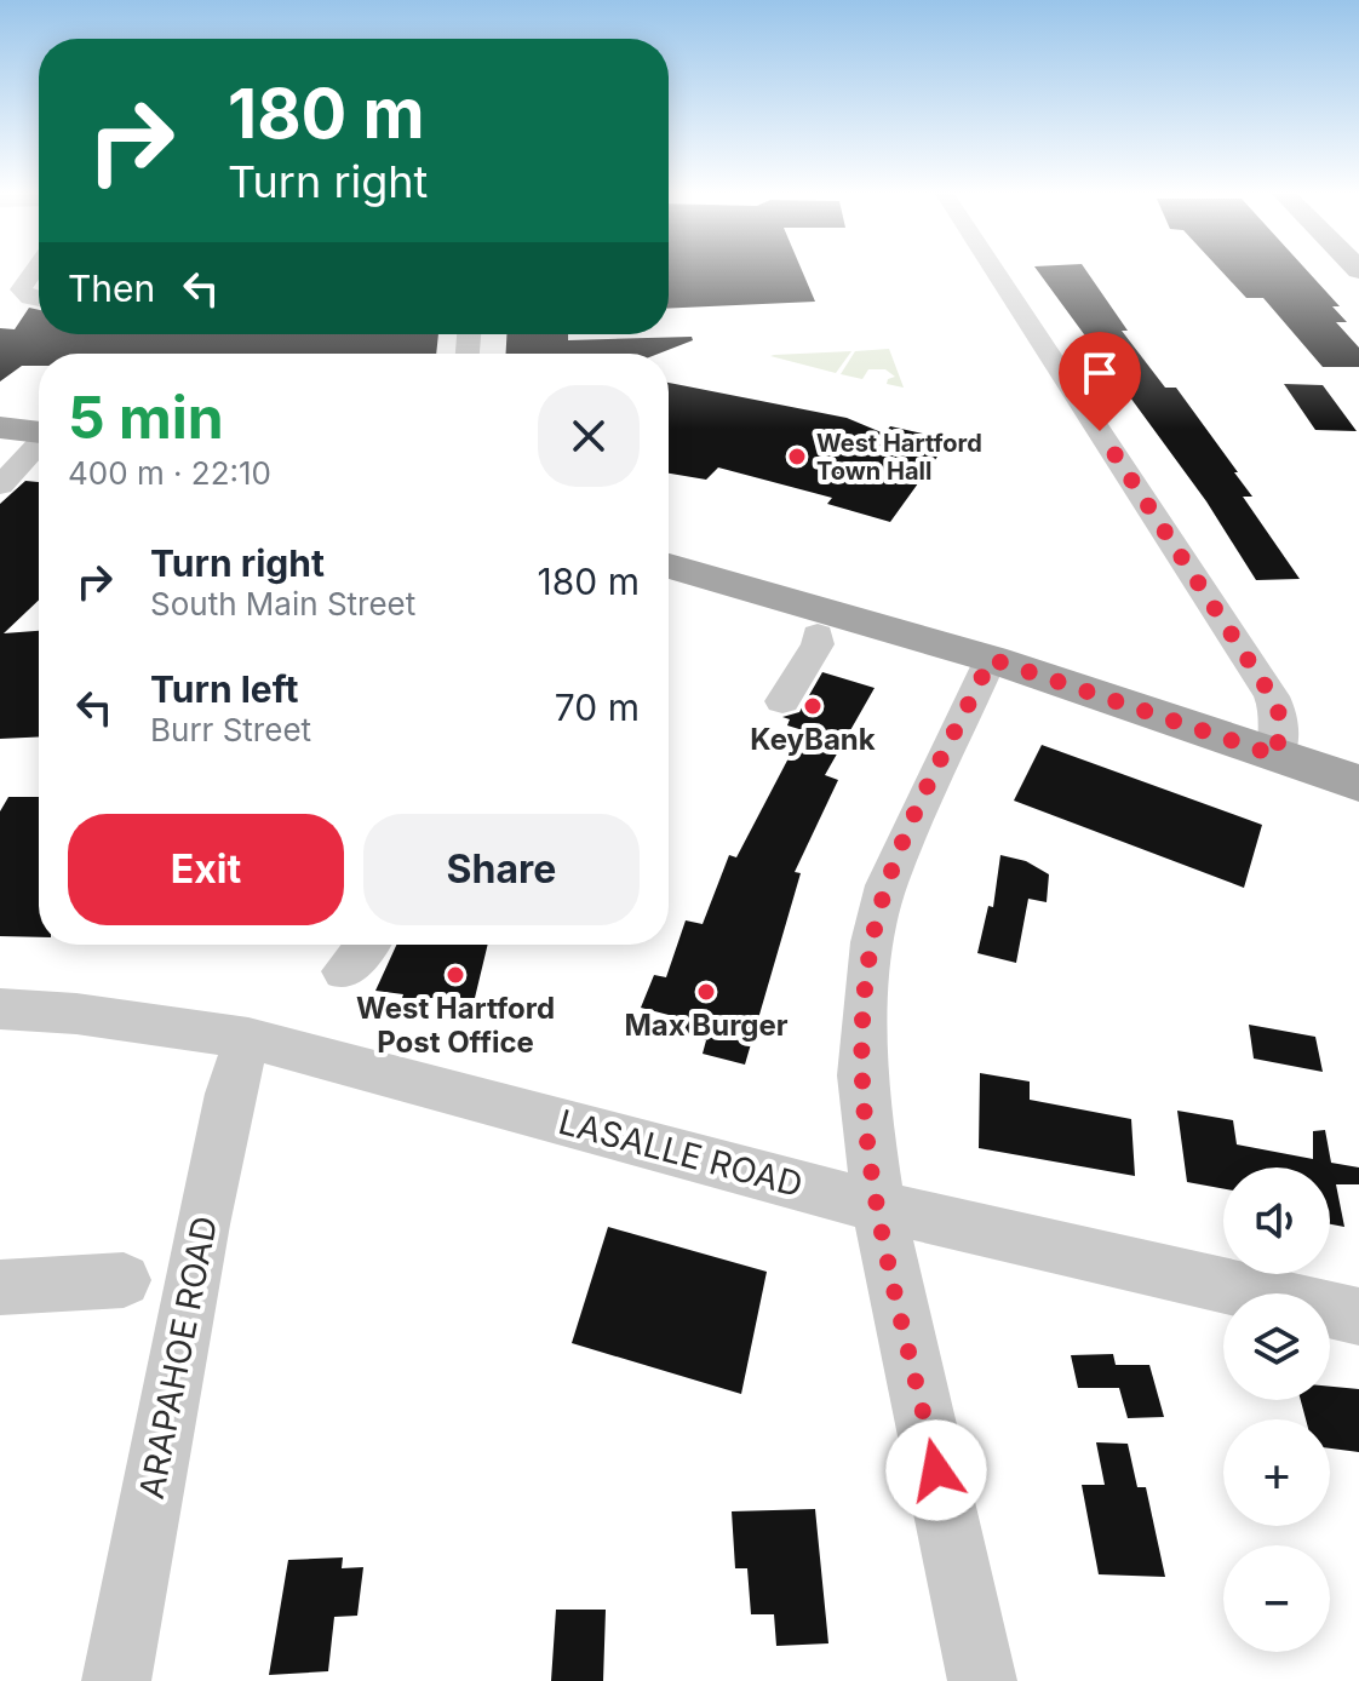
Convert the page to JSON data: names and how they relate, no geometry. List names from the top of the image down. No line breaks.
{"streets":{"street":["LASALLE ROAD","ARAPAHOE ROAD"]},"crossings":[["LASALLE ROAD","ARAPAHOE ROAD"]],"places":["West Hartford Town Hall","KeyBank","West Hartford Post Office","Max Burger"],"page":{"turn":["180 m","Turn right"],"then":"Then","heading":["5 min","400 m · 22:10"],"list":[{"name":"Turn right","note":"South Main Street","value":"180 m"},{"name":"Turn left","note":"Burr Street","value":"70 m"}],"buttons":["Exit","Share"],"map_buttons":["+","−"]}}
